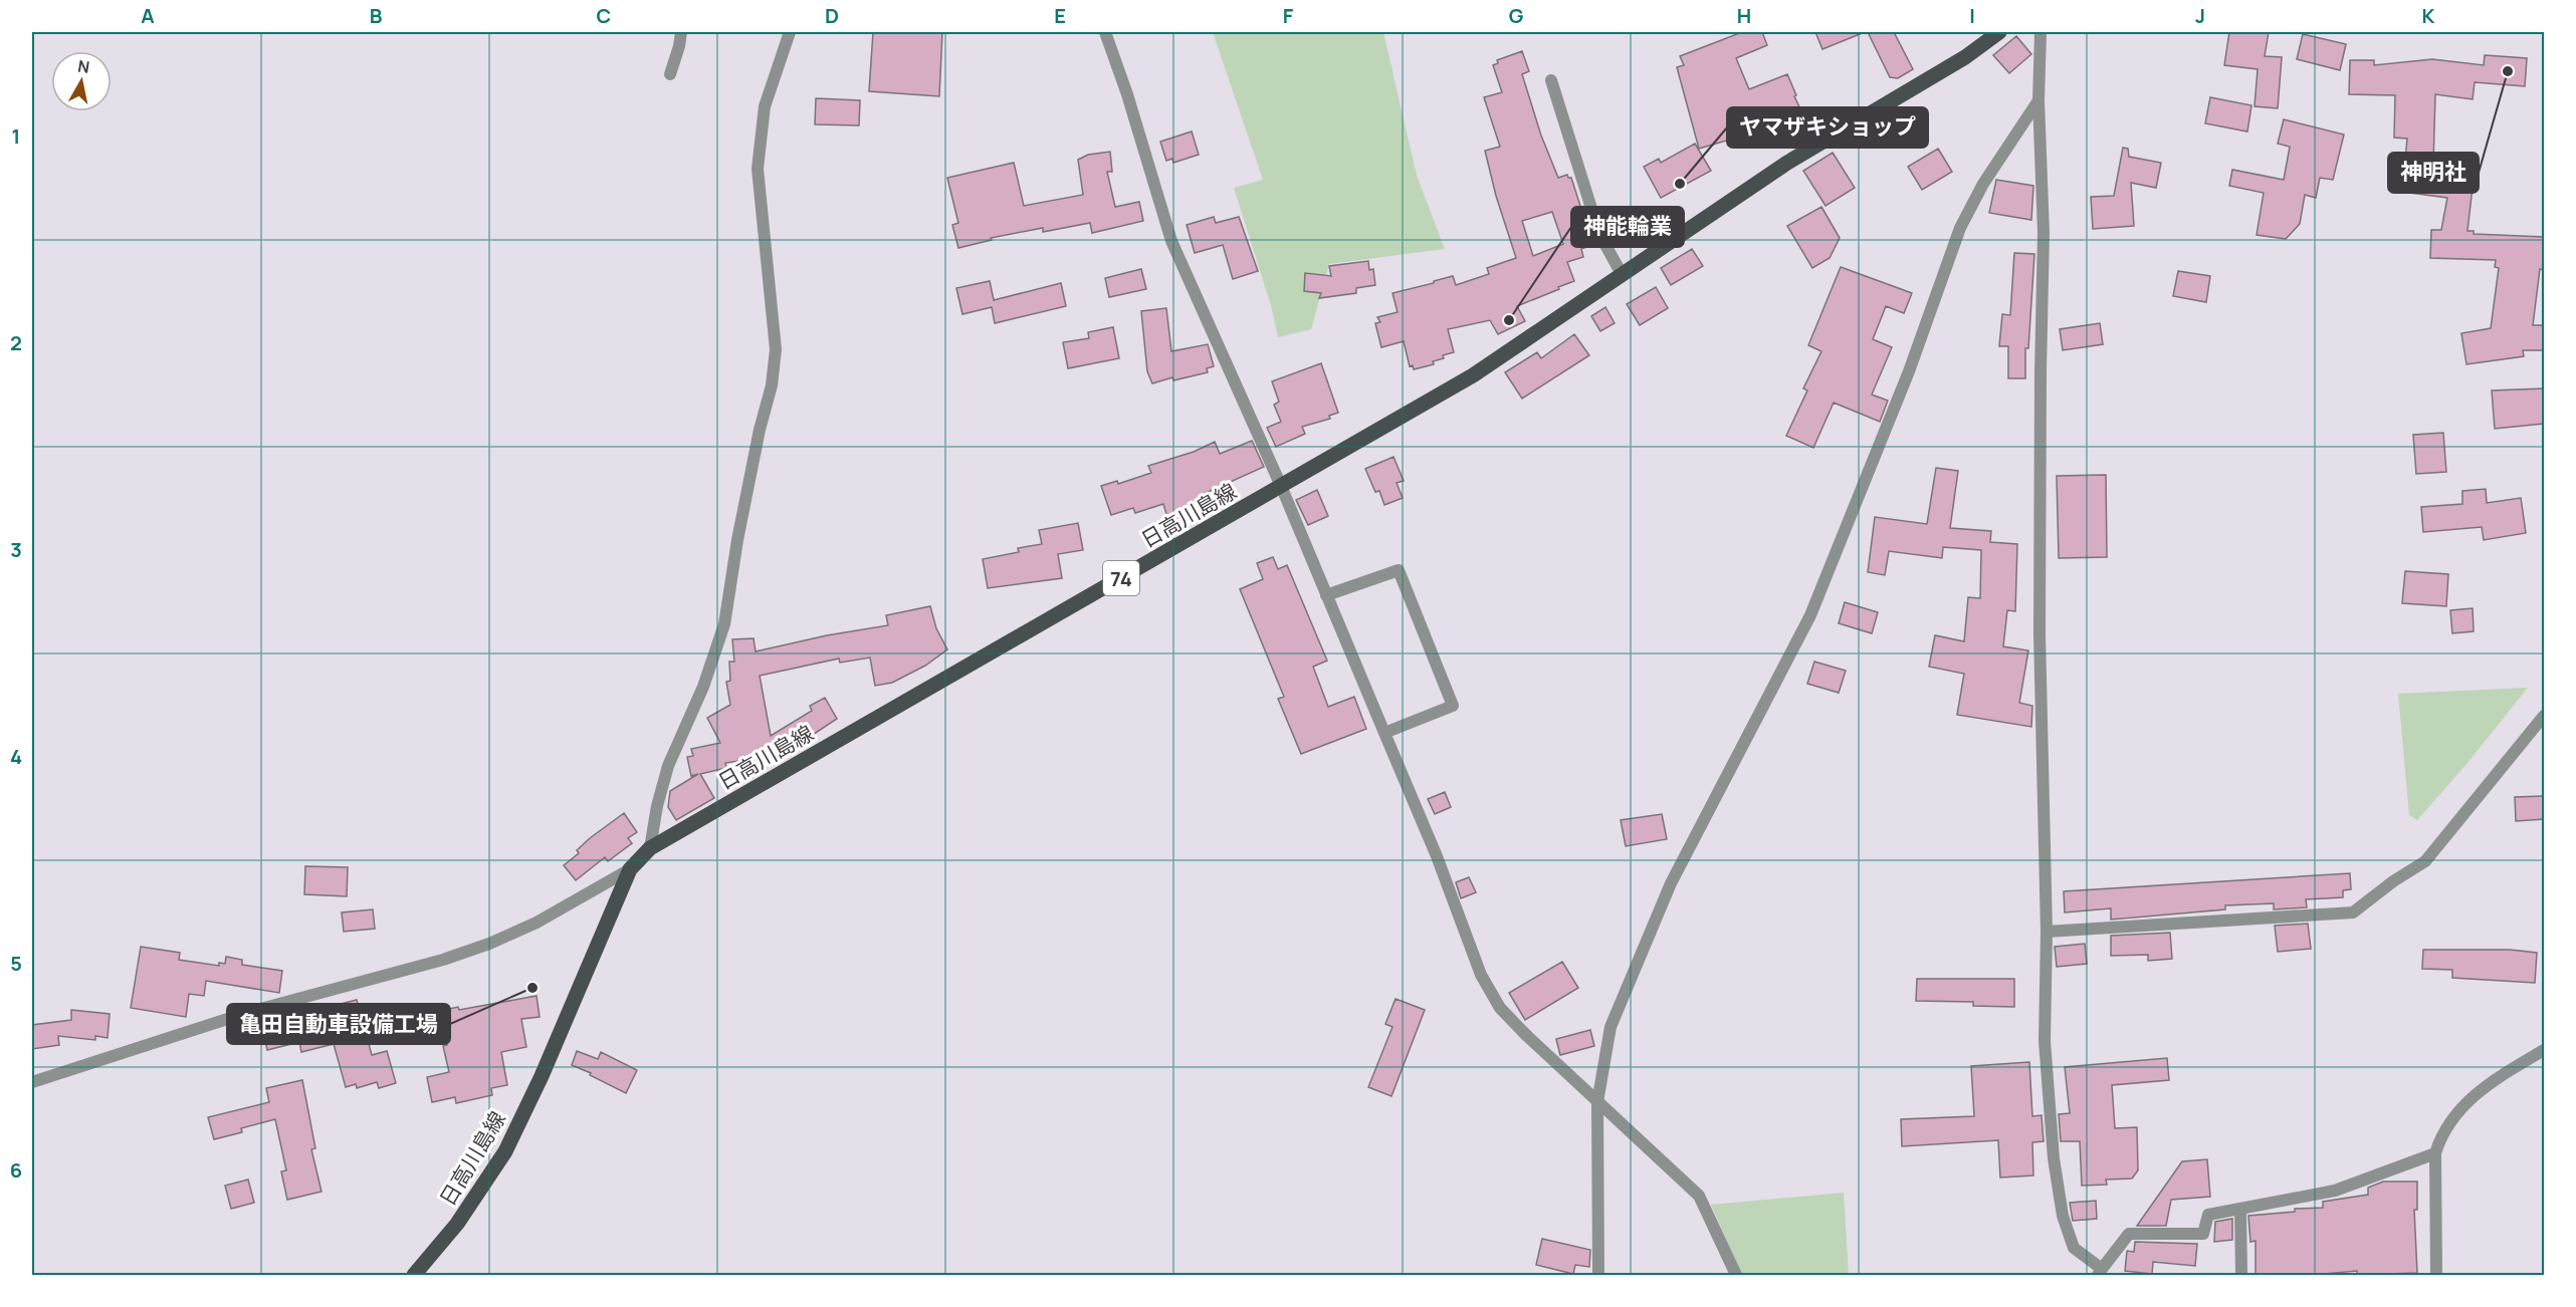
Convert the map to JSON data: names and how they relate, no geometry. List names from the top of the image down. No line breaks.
{"streets":{"main road":["日高川島線","74"]},"places":["神明社","ヤマザキショップ","神能輪業","亀田自動車設備工場"],"north":"top","grid":{"columns":["A","B","C","D","E","F","G","H","I","J","K"],"rows":["1","2","3","4","5","6"]}}
